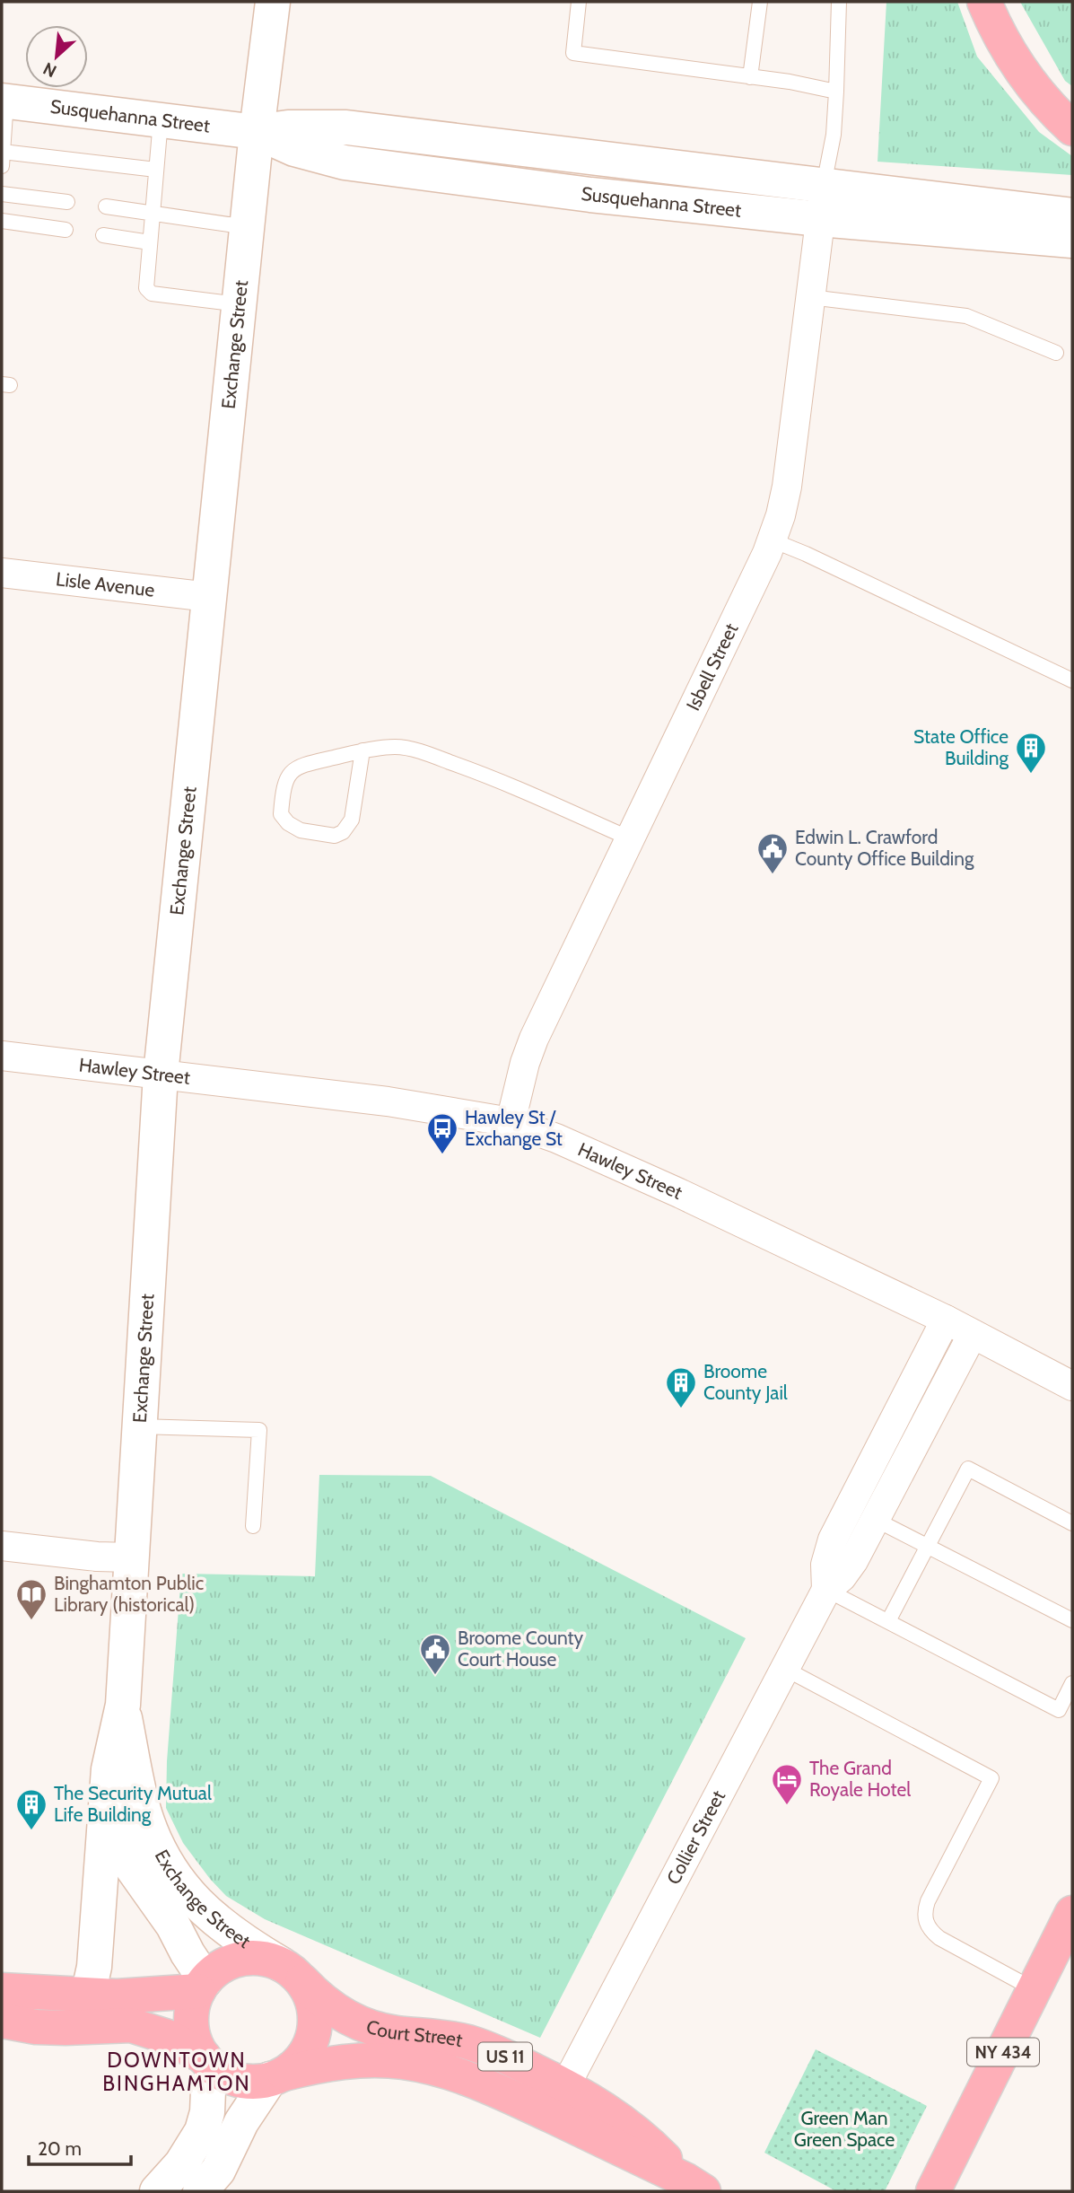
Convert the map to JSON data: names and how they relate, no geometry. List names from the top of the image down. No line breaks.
{"streets":{"main road":["Susquehanna Street","Exchange Street","Court Street","NY 434","US 11"],"street":["Lisle Avenue","Isbell Street","Hawley Street","Collier Street"]},"crossings":[["Susquehanna Street","Exchange Street"],["Susquehanna Street","Isbell Street"],["Exchange Street","Lisle Avenue"],["Exchange Street","Hawley Street"],["Exchange Street","Court Street"],["Exchange Street","US 11"],["Isbell Street","Hawley Street"],["Hawley Street","Collier Street"],["Collier Street","Court Street"],["Court Street","US 11"]],"districts":["DOWNTOWN BINGHAMTON"],"parks":["Green Man Green Space"],"places":{"building":["State Office Building","Broome County Jail","The Security Mutual Life Building"],"public building":["Edwin L. Crawford County Office Building","Broome County Court House"],"bus stop":["Hawley St / Exchange St"],"library":["Binghamton Public Library (historical)"],"hotel":["The Grand Royale Hotel"]},"scale_bar":"20 m","north":"bottom left"}
